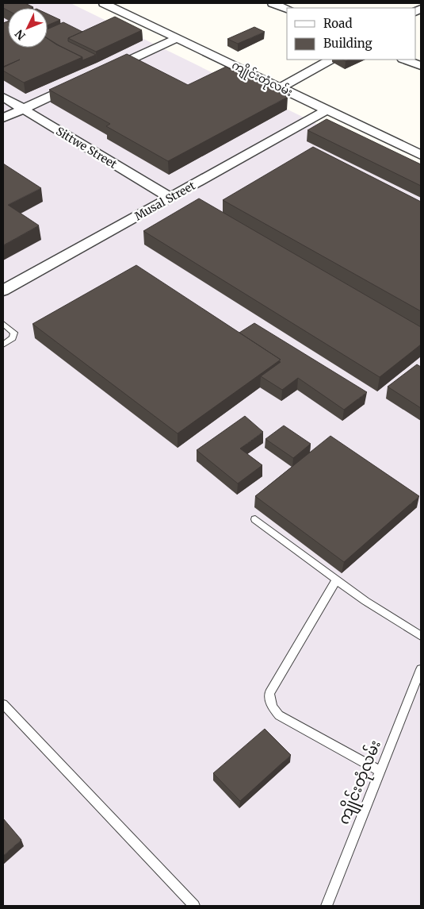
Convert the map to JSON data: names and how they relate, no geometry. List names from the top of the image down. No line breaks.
{"streets":{"street":["ကျိုင်းတုံလမ်း","Sittwe Street","Musal Street"]},"crossings":[["ကျိုင်းတုံလမ်း","Musal Street"],["Sittwe Street","Musal Street"]],"legend":["Road","Building"],"north":"bottom left"}
